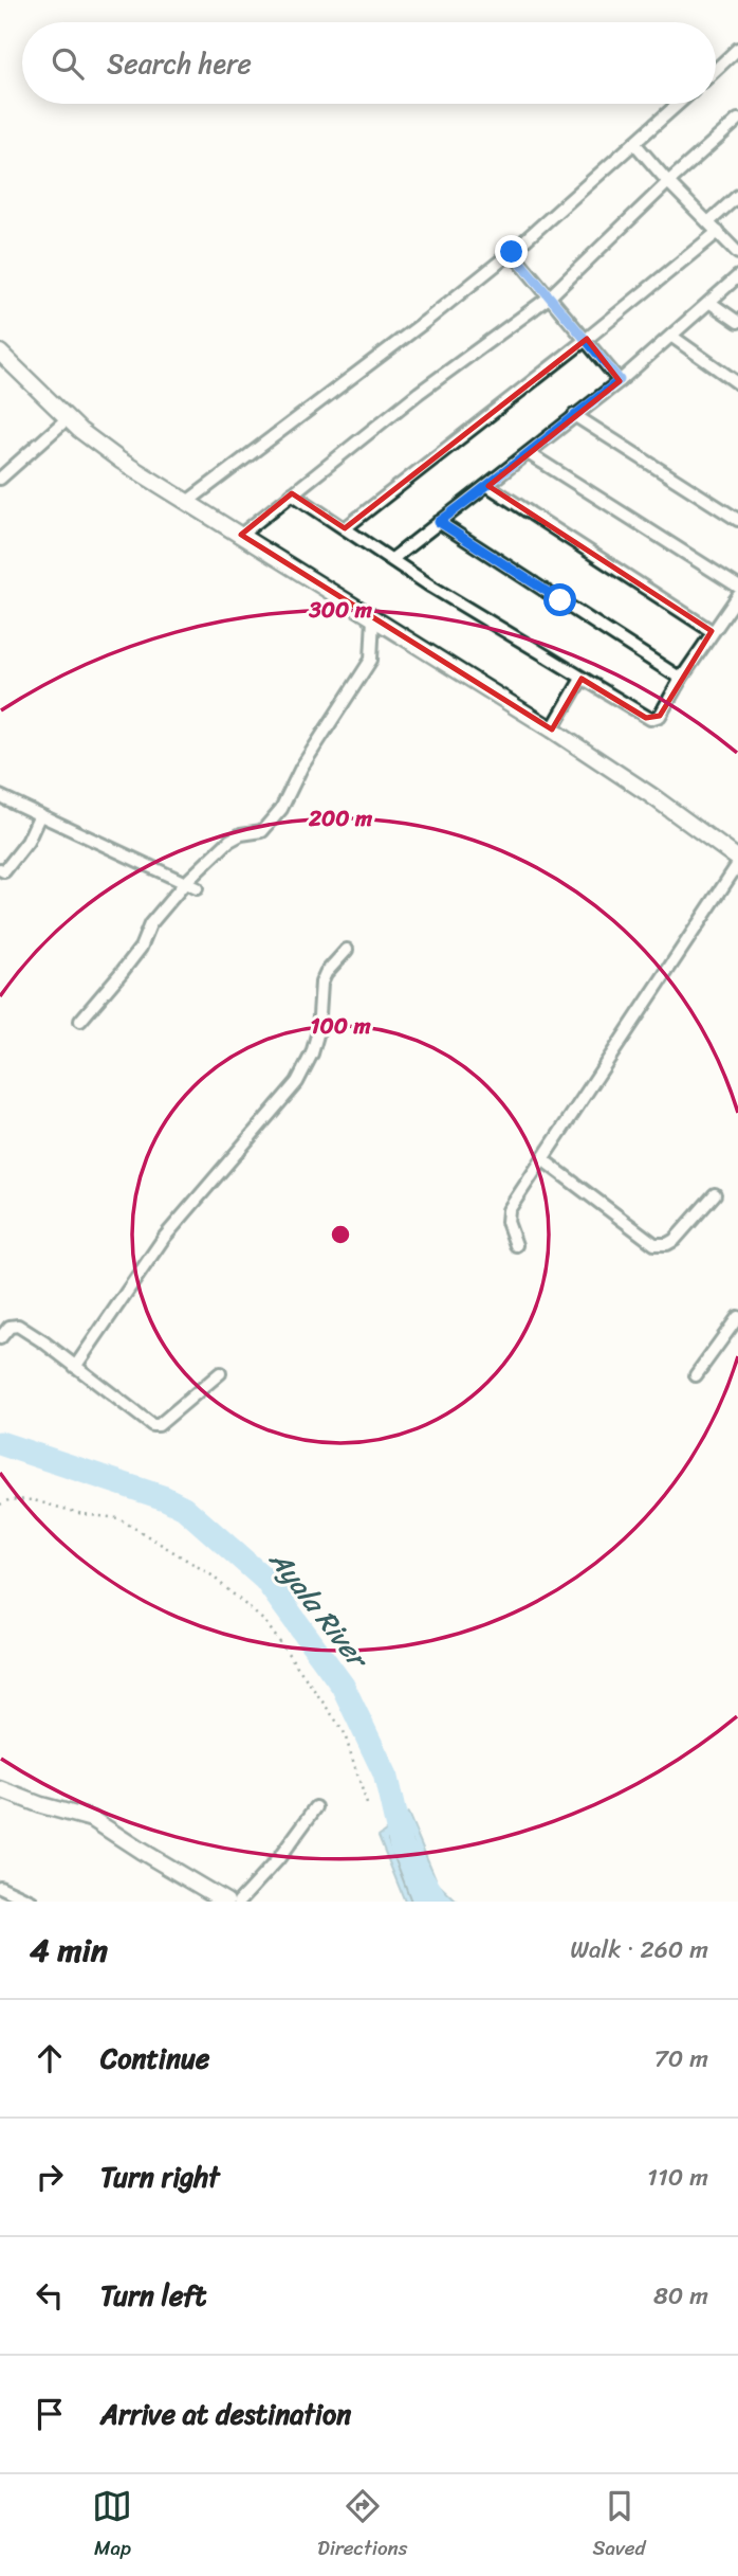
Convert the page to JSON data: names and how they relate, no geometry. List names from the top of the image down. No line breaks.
{"water":["Ayala River"],"page":{"search":"Search here","heading":["4 min","Walk · 260 m"],"list":[["Continue","70 m"],["Turn right","110 m"],["Turn left","80 m"],"Arrive at destination"],"nav":["Map","Directions","Saved"]},"rings":["300 m","200 m","100 m"]}
